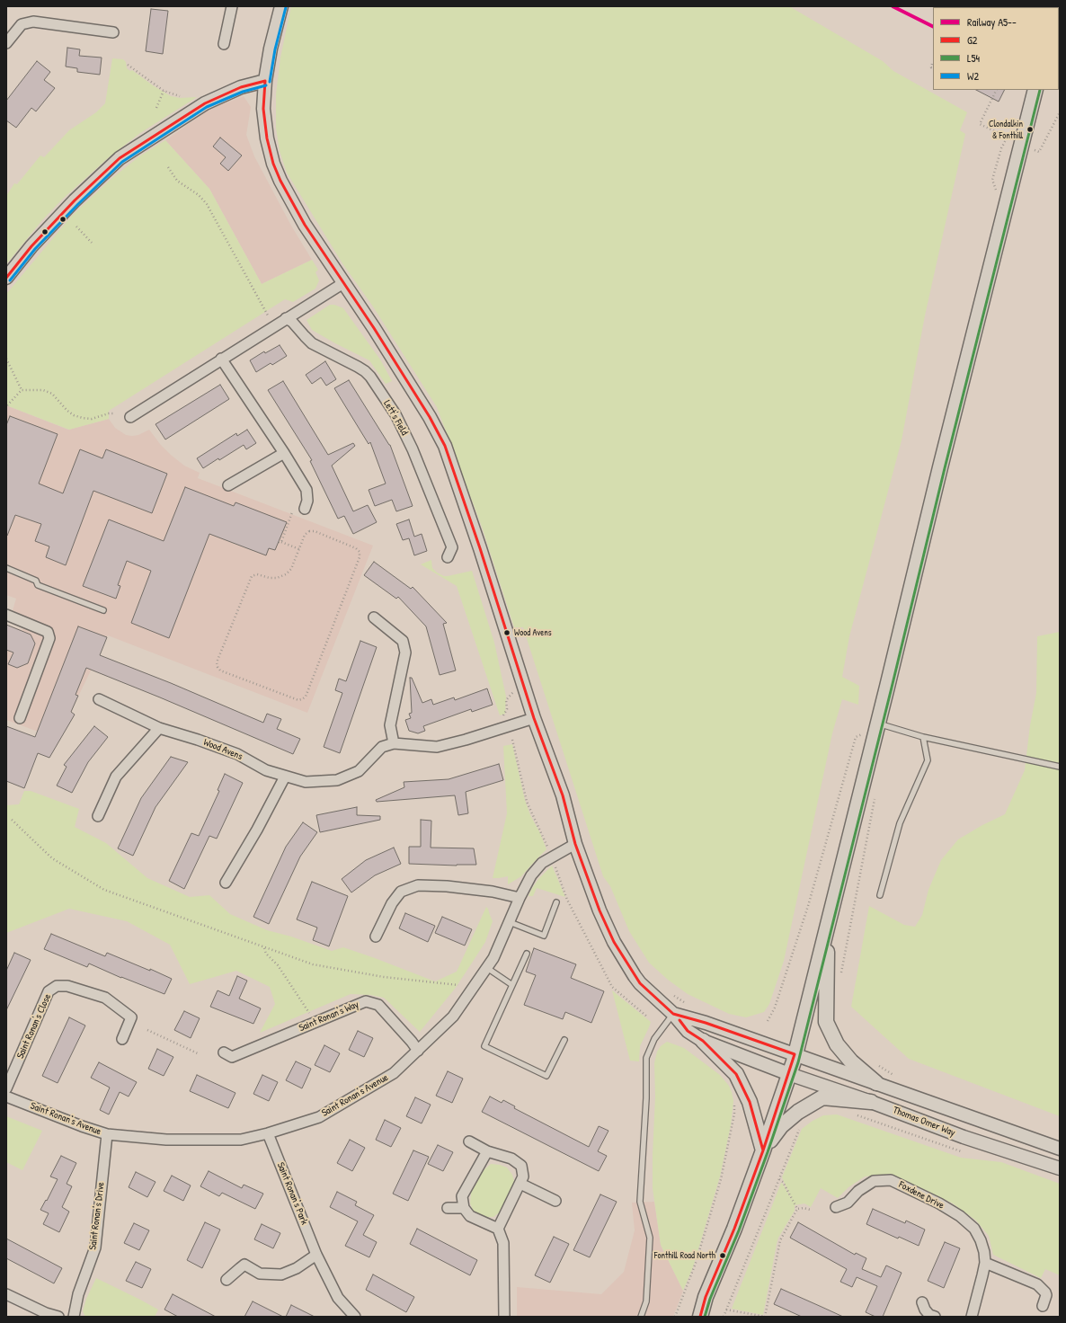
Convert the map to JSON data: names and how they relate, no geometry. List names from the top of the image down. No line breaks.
{"streets":{"street":["Lett's Field","Wood Avens","Saint Ronan's Way","Saint Ronan's Close","Saint Ronan's Avenue","Thomas Omer Way","Saint Ronan's Park","Foxdene Drive","Saint Ronan's Drive"]},"crossings":[["Saint Ronan's Way","Saint Ronan's Avenue"],["Saint Ronan's Avenue","Thomas Omer Way"],["Saint Ronan's Avenue","Saint Ronan's Park"],["Saint Ronan's Avenue","Saint Ronan's Drive"]],"places":["Clondalkin & Fonthill","Wood Avens","Fonthill Road North"],"lines":["rail line A5--","transit line W2","transit line G2","transit line L54"],"legend":["Railway A5--","G2","L54","W2"]}
